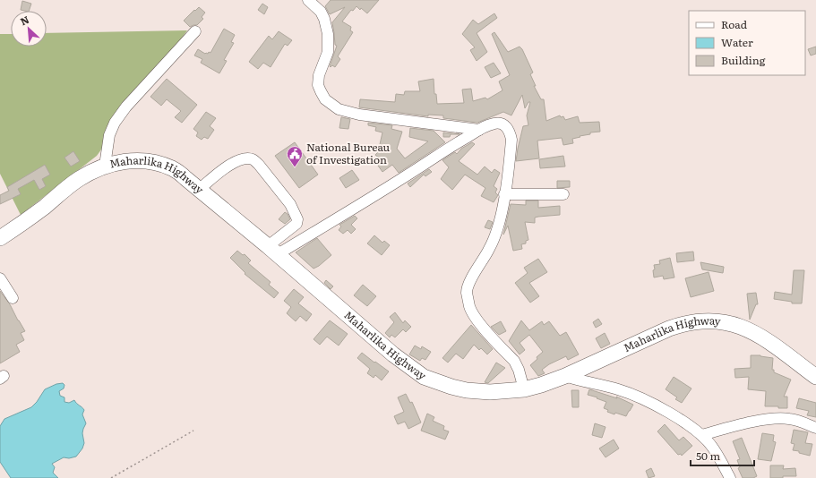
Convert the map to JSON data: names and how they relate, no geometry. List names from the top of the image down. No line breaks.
{"streets":{"highway":["Maharlika Highway"]},"places":{"public building":["National Bureau of Investigation"]},"legend":["Road","Water","Building"],"scale_bar":"50 m","north":"top left"}
